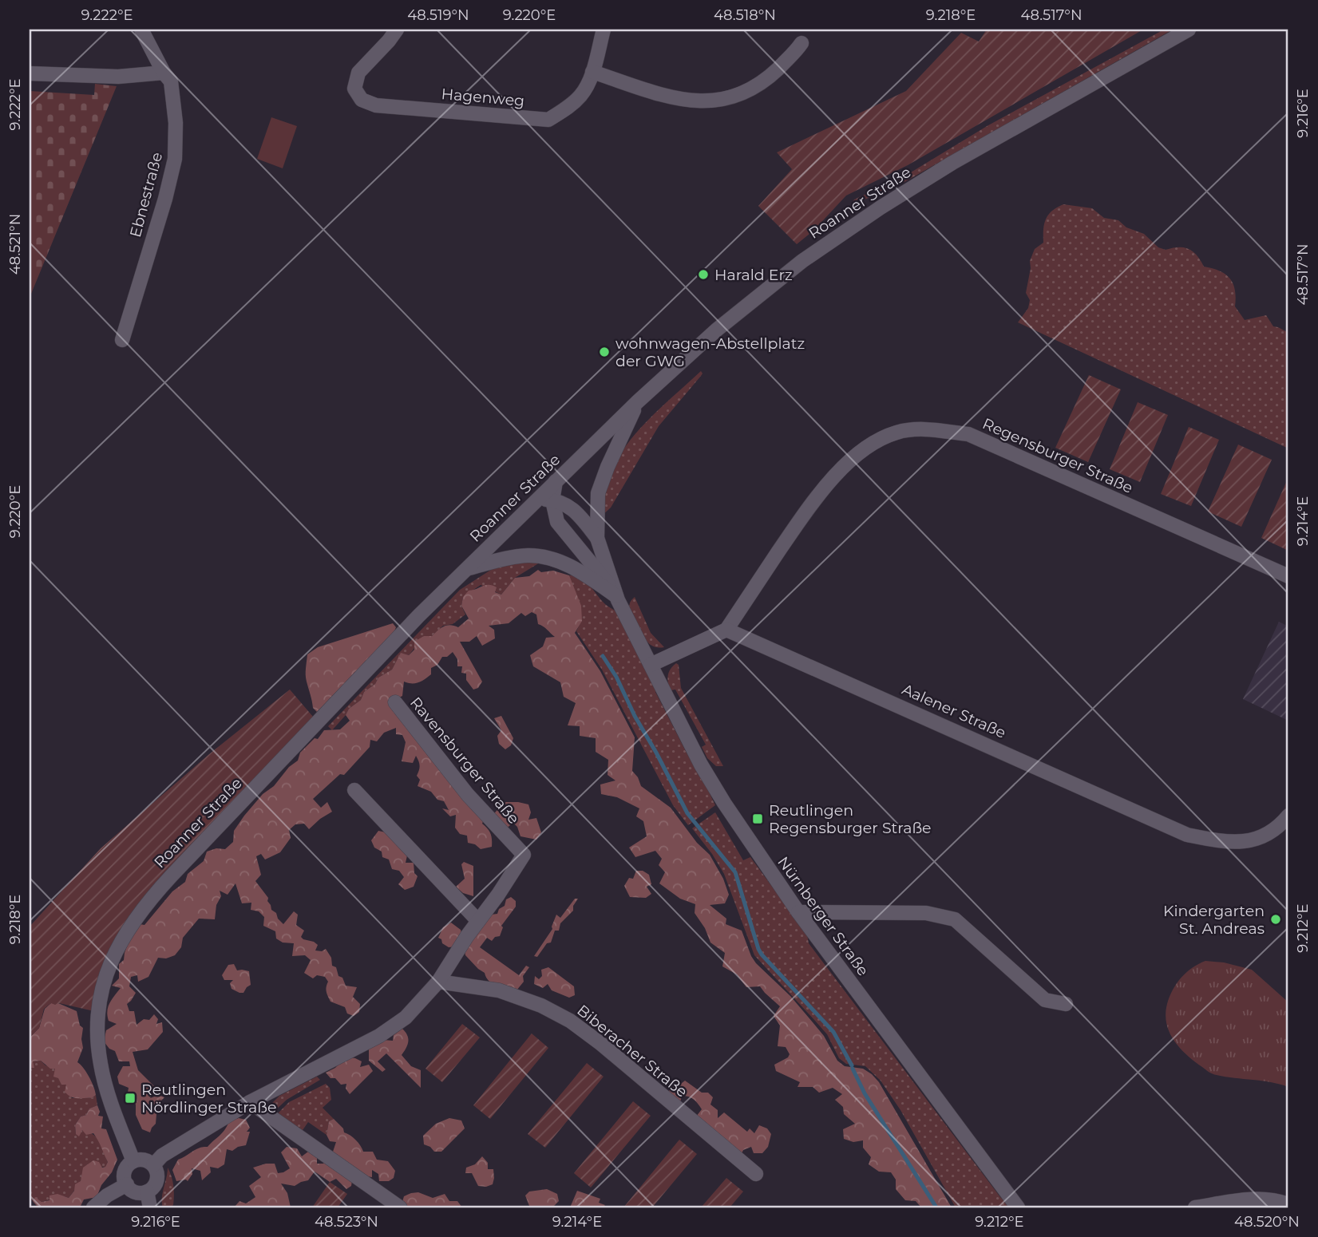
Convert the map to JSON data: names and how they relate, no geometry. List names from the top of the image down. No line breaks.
{"streets":{"street":["Hagenweg","Ebnestraße","Roanner Straße","Regensburger Straße","Aalener Straße","Ravensburger Straße","Nürnberger Straße","Biberacher Straße"]},"crossings":[["Roanner Straße","Ravensburger Straße"],["Roanner Straße","Nürnberger Straße"],["Regensburger Straße","Aalener Straße"],["Ravensburger Straße","Biberacher Straße"]],"places":{"other":["Harald Erz","wohnwagen-Abstellplatz der GWG","Kindergarten St. Andreas"],"transit":["Reutlingen Regensburger Straße","Reutlingen Nördlinger Straße"]},"coordinates":["9.222°E","48.519°N","9.220°E","48.518°N","9.218°E","48.517°N","9.216°E","48.521°N","9.214°E","9.212°E","48.523°N","48.520°N"]}
